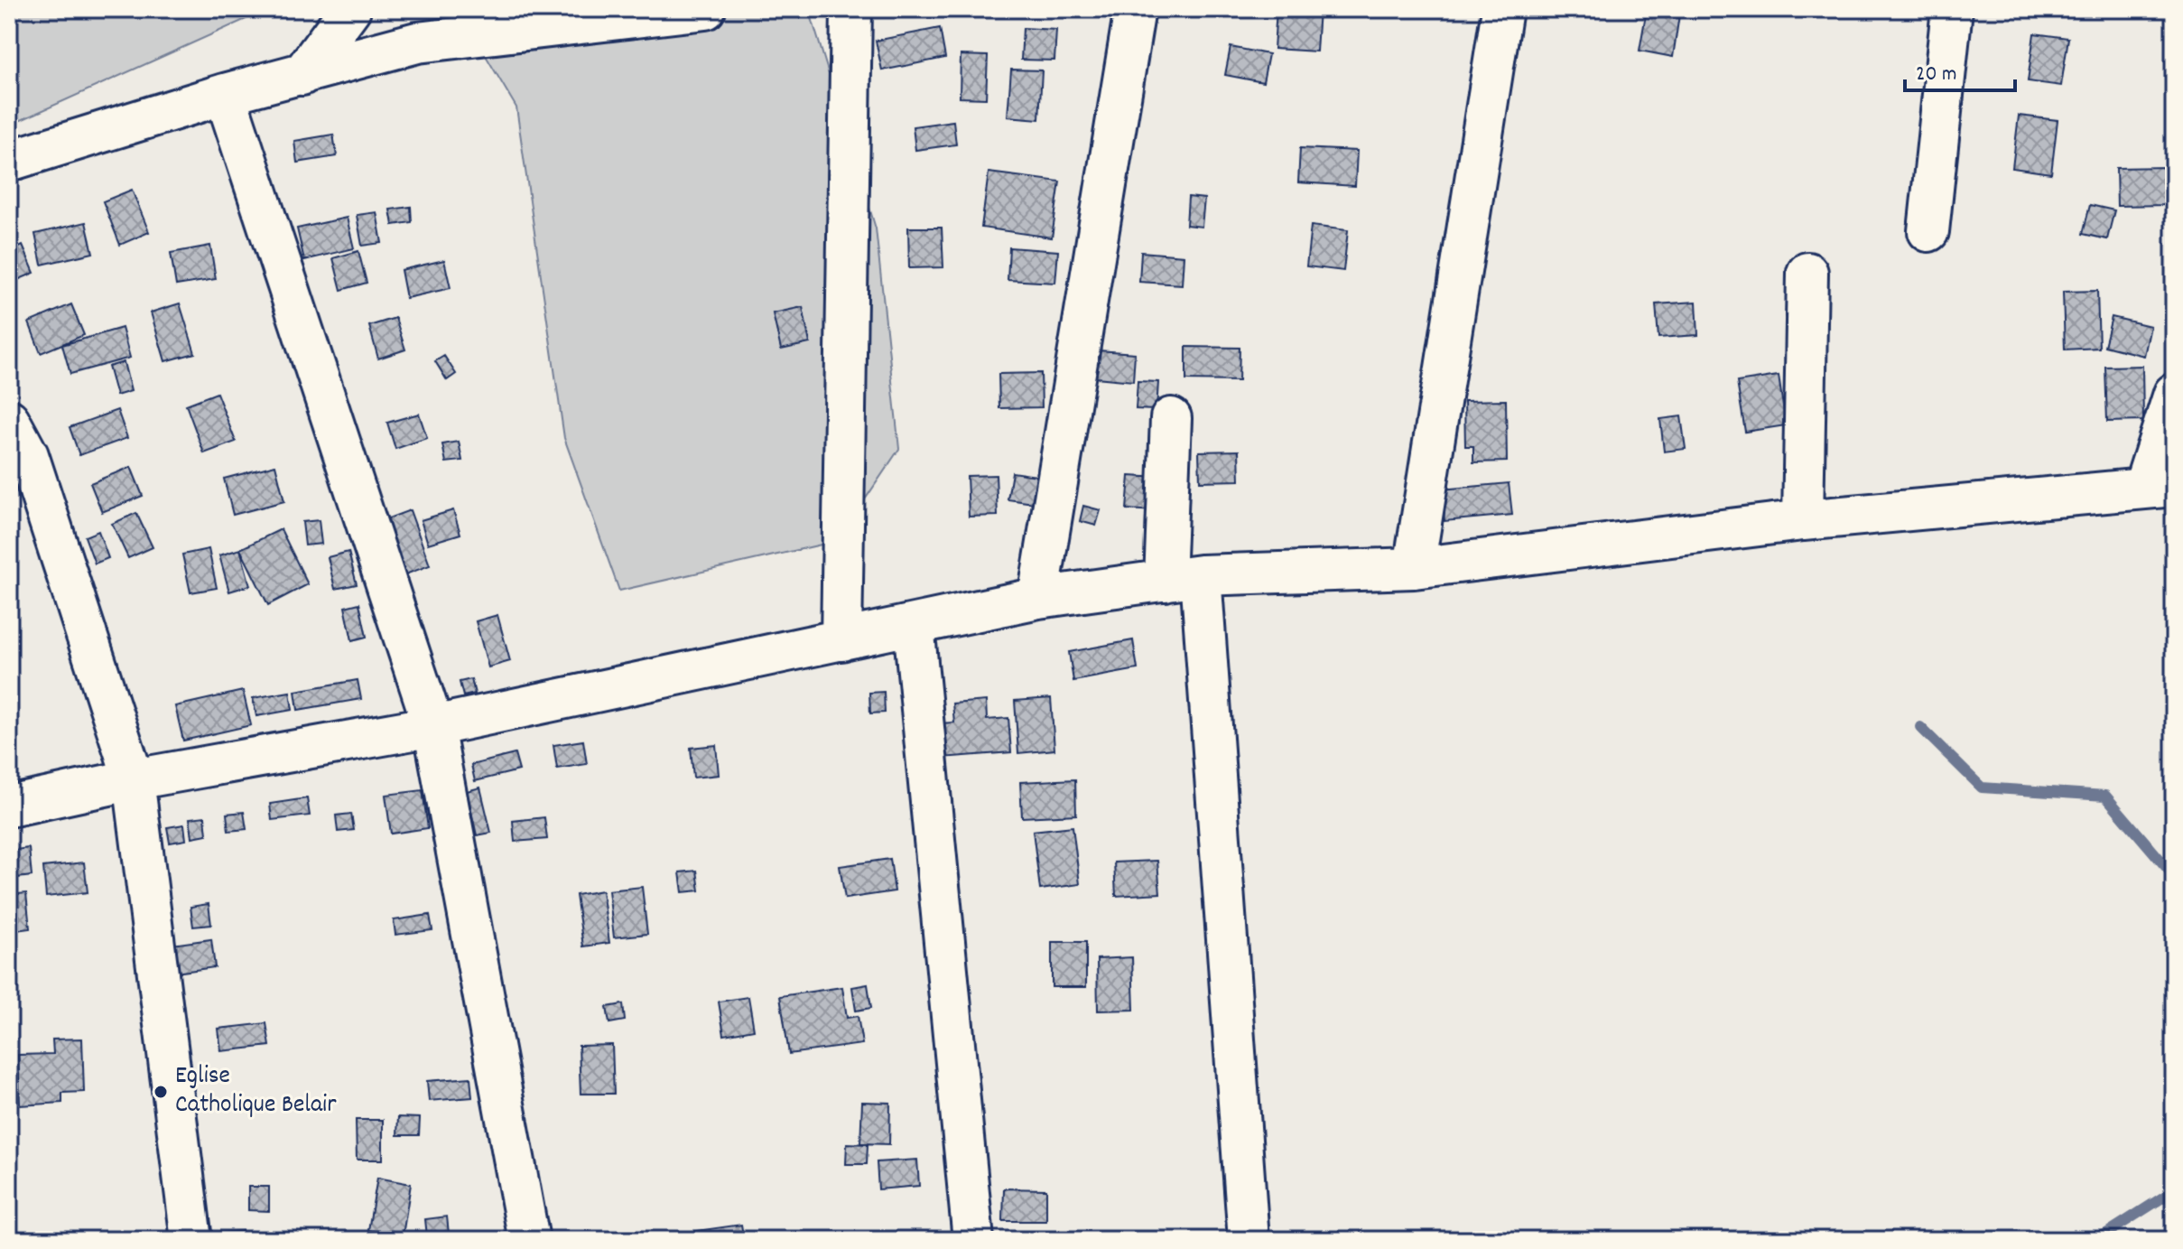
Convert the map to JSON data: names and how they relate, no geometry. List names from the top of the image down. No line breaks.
{"places":["Eglise Catholique Belair"],"scale_bar":"20 m"}
